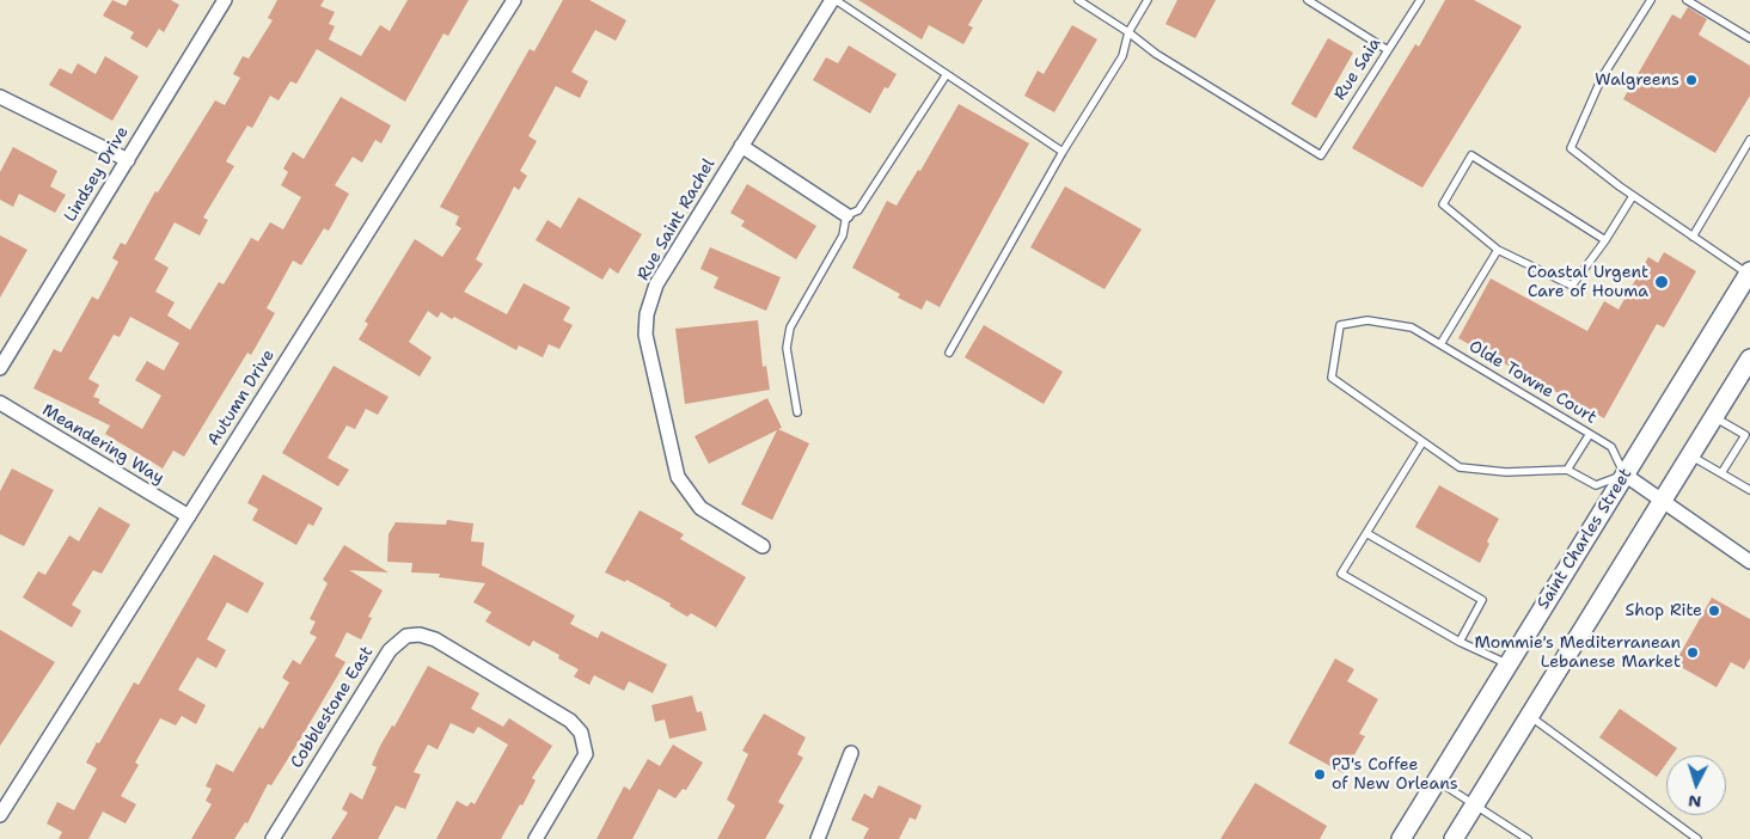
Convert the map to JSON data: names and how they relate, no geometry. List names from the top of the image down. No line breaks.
{"streets":{"street":["Lindsey Drive","Rue Saint Rachel","Autumn Drive","Meandering Way","Saint Charles Street","Cobblestone East"],"lane":["Rue Saia","Olde Towne Court"]},"crossings":[["Olde Towne Court","Saint Charles Street"],["Autumn Drive","Meandering Way"]],"places":["Walgreens","Coastal Urgent Care of Houma","Shop Rite","Mommie's Mediterranean Lebanese Market","PJ's Coffee of New Orleans"],"north":"bottom"}
